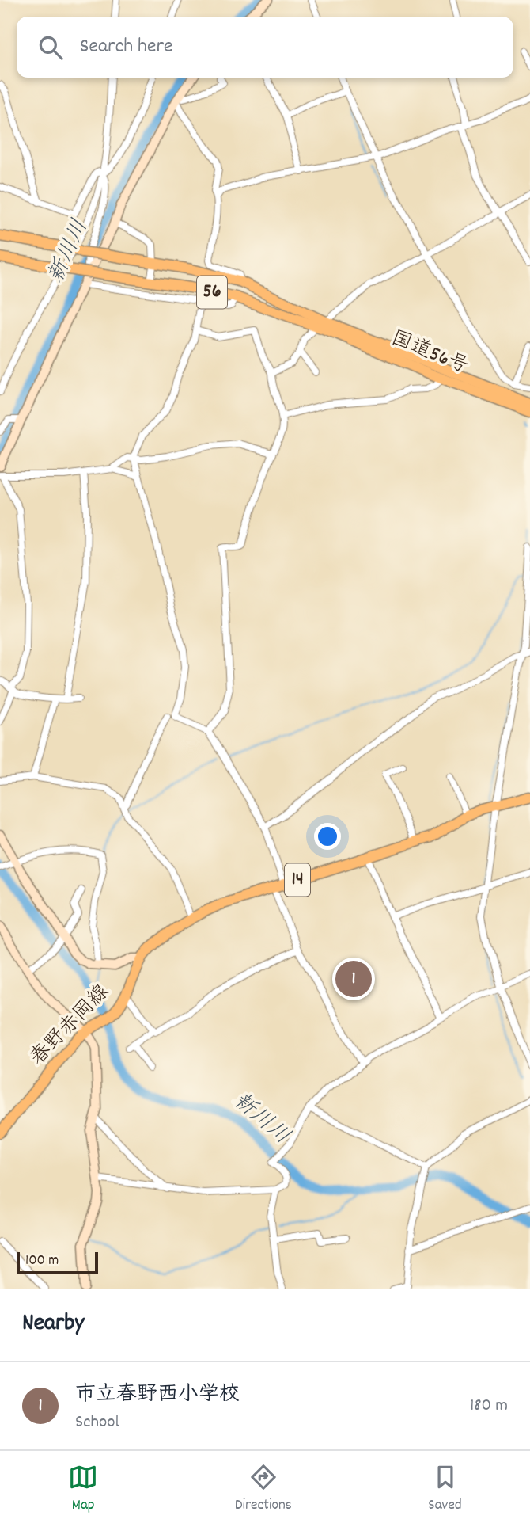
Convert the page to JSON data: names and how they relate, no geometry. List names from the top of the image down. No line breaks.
{"streets":{"main road":["56","国道56号","14","春野赤岡線"]},"crossings":[["56","国道56号"]],"water":["新川川"],"scale_bar":"100 m","page":{"search":"Search here","pins":"1","scale":"100 m","heading":"Nearby","list":[{"mark":"1","name":"市立春野西小学校","note":"School","value":"180 m"}],"nav":["Map","Directions","Saved"]}}
